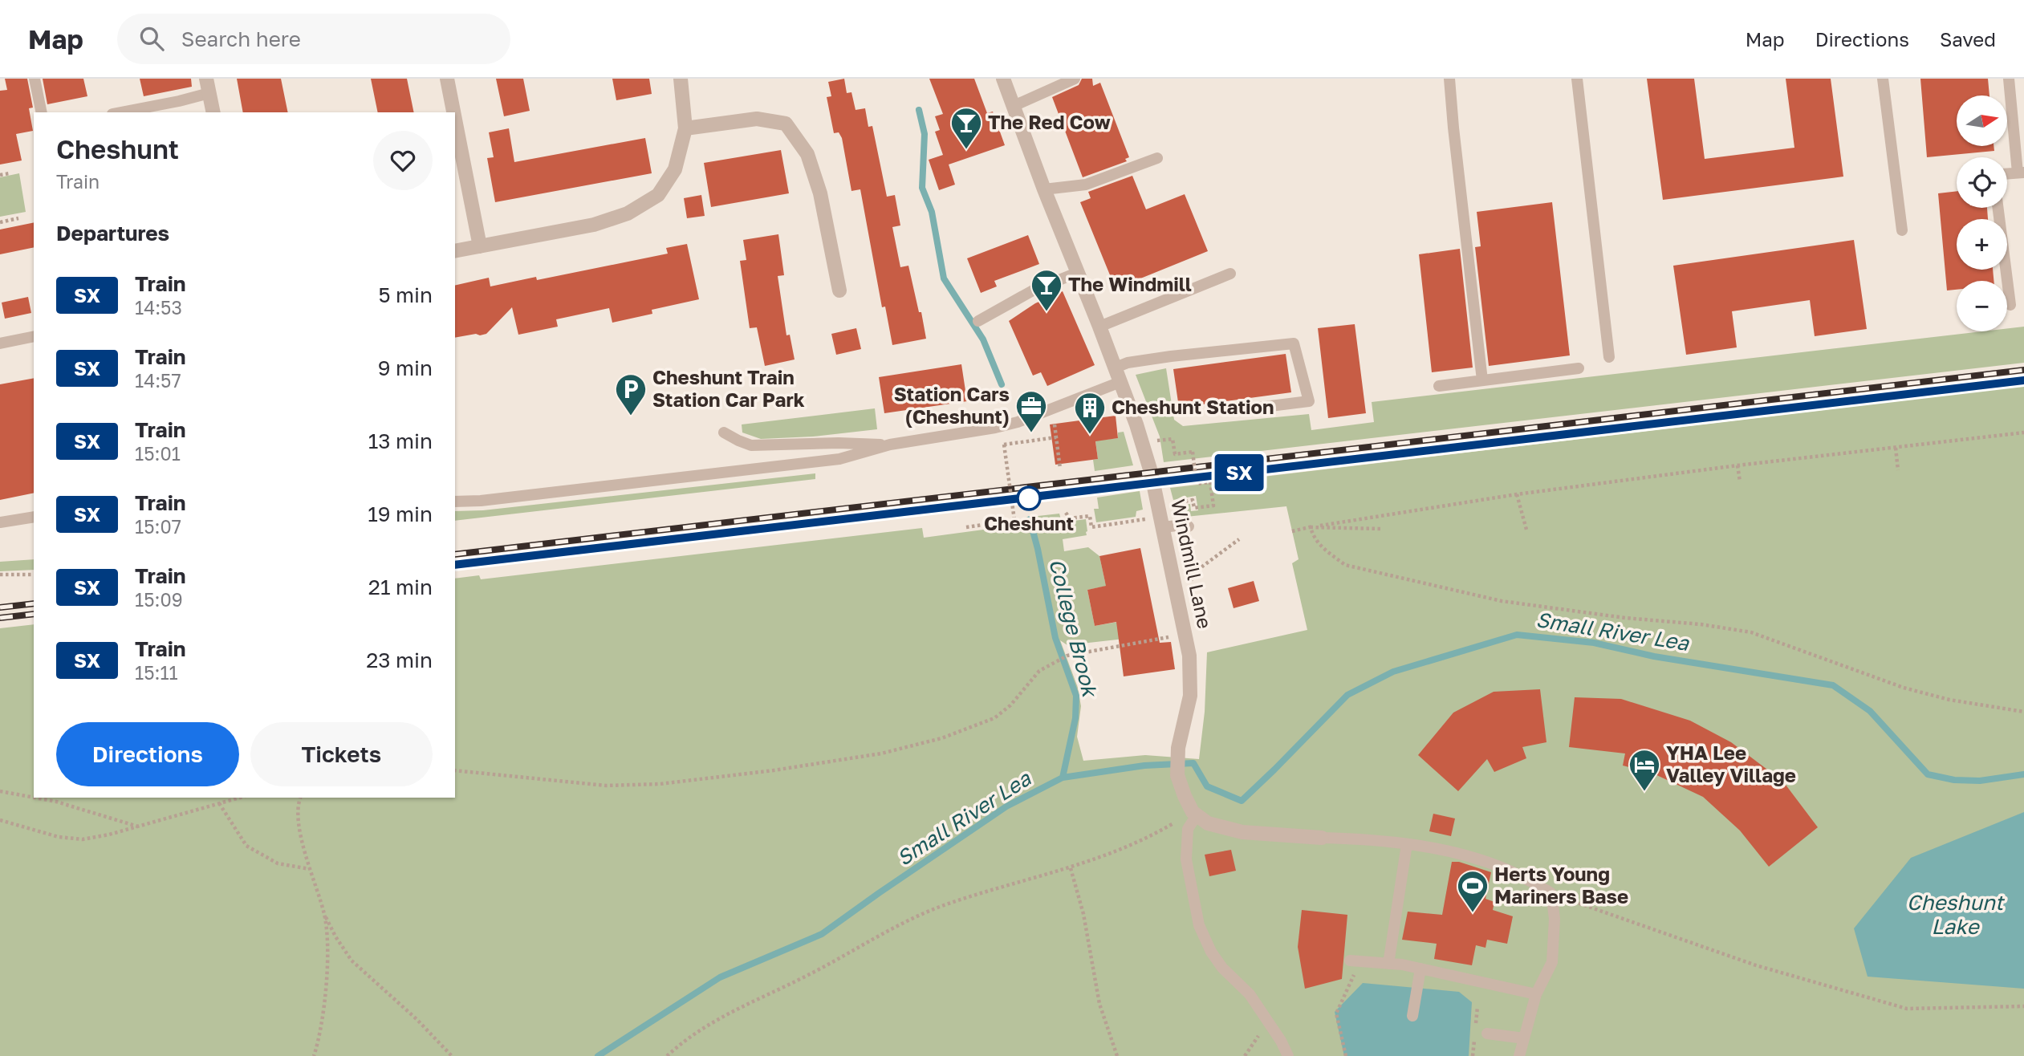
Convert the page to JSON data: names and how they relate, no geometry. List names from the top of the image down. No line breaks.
{"streets":{"street":["Windmill Lane"]},"water":["College Brook","Small River Lea","Cheshunt Lake"],"places":{"bar":["The Red Cow","The Windmill"],"parking":["Cheshunt Train Station Car Park"],"office":["Station Cars (Cheshunt)"],"building":["Cheshunt Station"],"other":["Cheshunt"],"hotel":["YHA Lee Valley Village"],"sports":["Herts Young Mariners Base"]},"north":"right","page":{"header":"Map","search":"Search here","nav":["Map","Directions","Saved"],"on_map":"SX","map_buttons":["+","−"],"heading":[["Cheshunt","Train"],"Departures"],"list":[{"mark":"SX","name":"Train","note":"14:53","value":"5 min"},{"mark":"SX","name":"Train","note":"14:57","value":"9 min"},{"mark":"SX","name":"Train","note":"15:01","value":"13 min"},{"mark":"SX","name":"Train","note":"15:07","value":"19 min"},{"mark":"SX","name":"Train","note":"15:09","value":"21 min"},{"mark":"SX","name":"Train","note":"15:11","value":"23 min"}],"buttons":["Directions","Tickets"]}}
